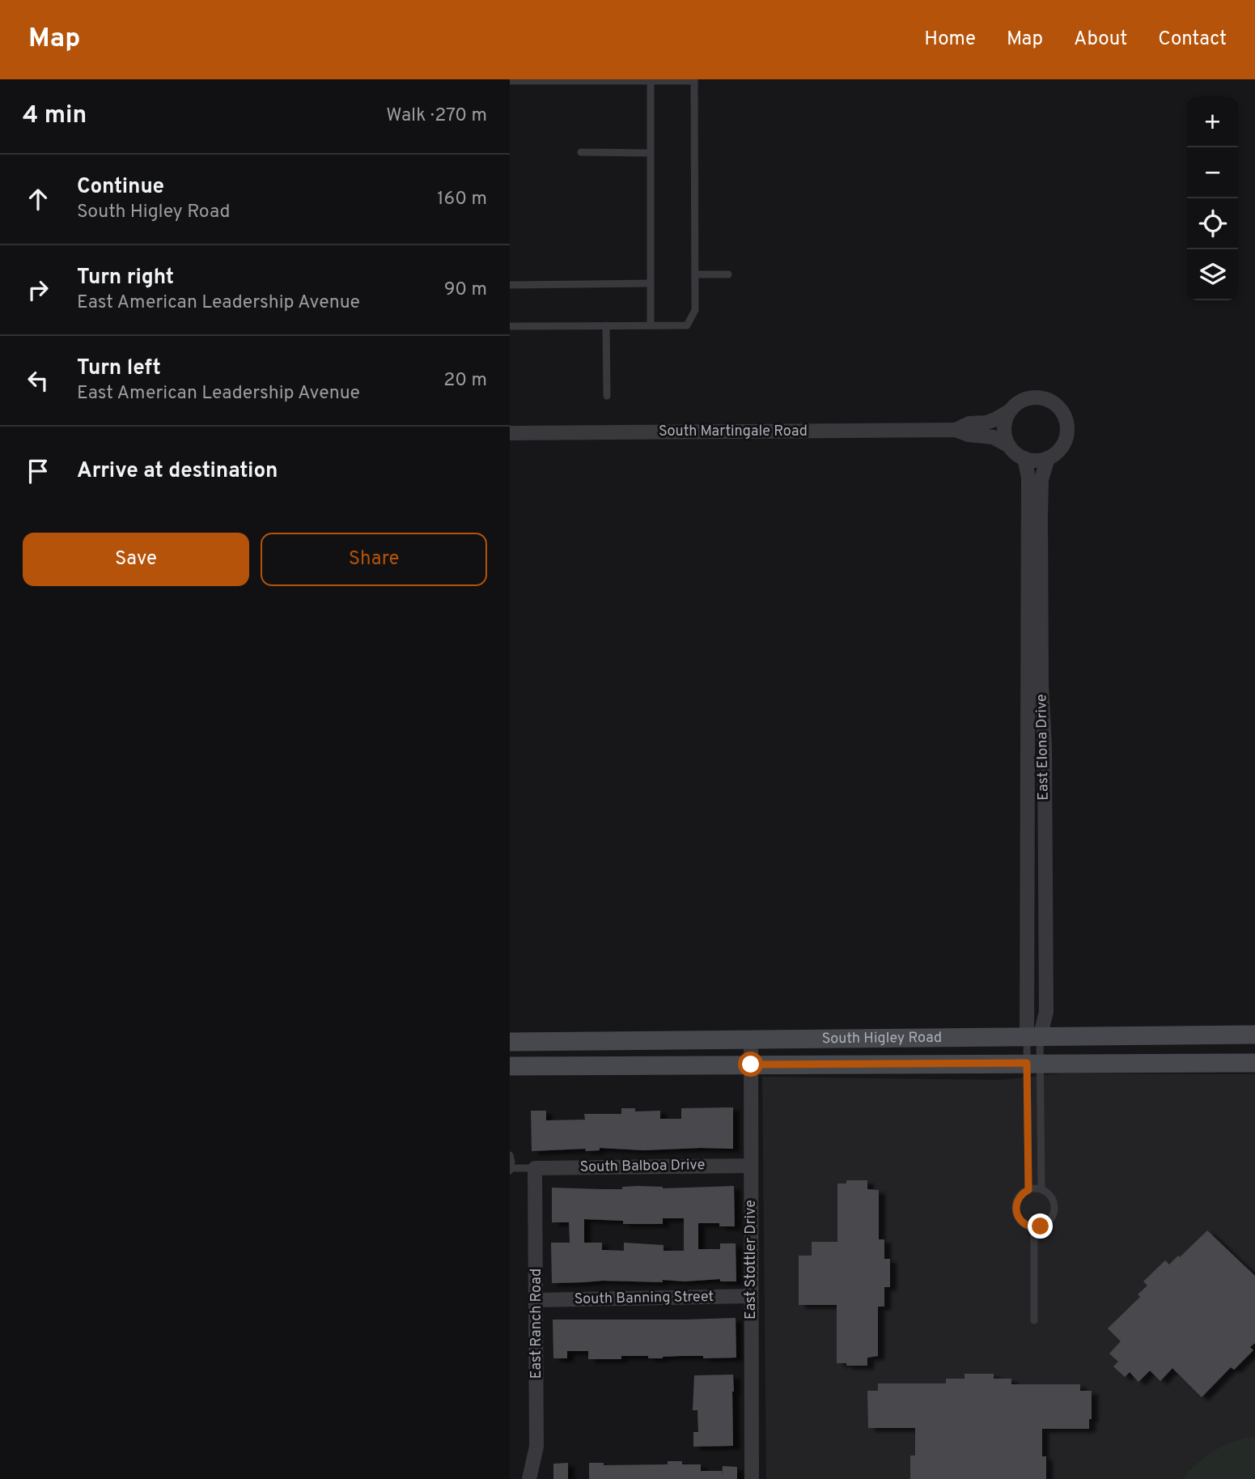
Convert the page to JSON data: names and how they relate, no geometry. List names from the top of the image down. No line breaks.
{"streets":{"main road":["South Higley Road"],"street":["South Martingale Road","East Elona Drive","South Balboa Drive","East Stottler Drive","South Banning Street","East Ranch Road"]},"crossings":[["South Martingale Road","East Elona Drive"],["East Elona Drive","South Higley Road"],["South Higley Road","East Stottler Drive"],["South Balboa Drive","East Stottler Drive"],["South Balboa Drive","East Ranch Road"],["East Stottler Drive","South Banning Street"],["South Banning Street","East Ranch Road"]],"page":{"header":"Map","nav":["Home","Map","About","Contact"],"heading":["4 min","Walk · 270 m"],"map_buttons":["+","−"],"list":[["Continue","South Higley Road","160 m"],["Turn right","East American Leadership Avenue","90 m"],["Turn left","East American Leadership Avenue","20 m"],"Arrive at destination"],"buttons":["Save","Share"]}}
